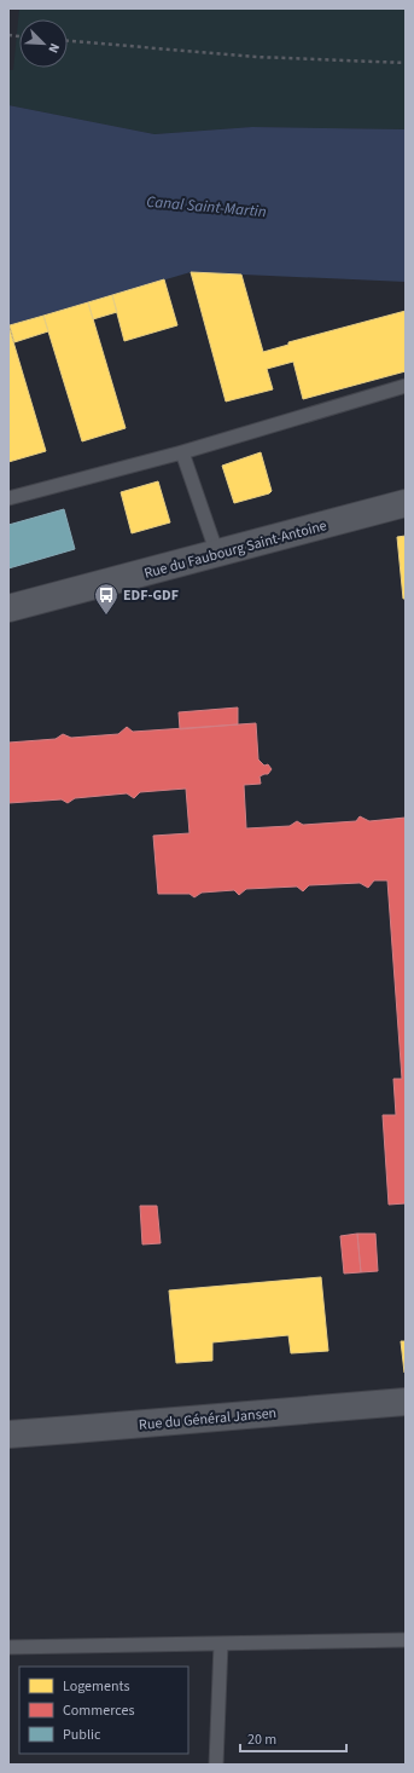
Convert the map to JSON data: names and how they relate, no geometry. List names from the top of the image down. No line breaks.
{"streets":{"street":["Rue du Faubourg Saint-Antoine","Rue du Général Jansen"]},"water":["Canal Saint-Martin"],"places":{"bus stop":["EDF-GDF"]},"legend":["Logements","Commerces","Public"],"scale_bar":"20 m","north":"bottom right"}
